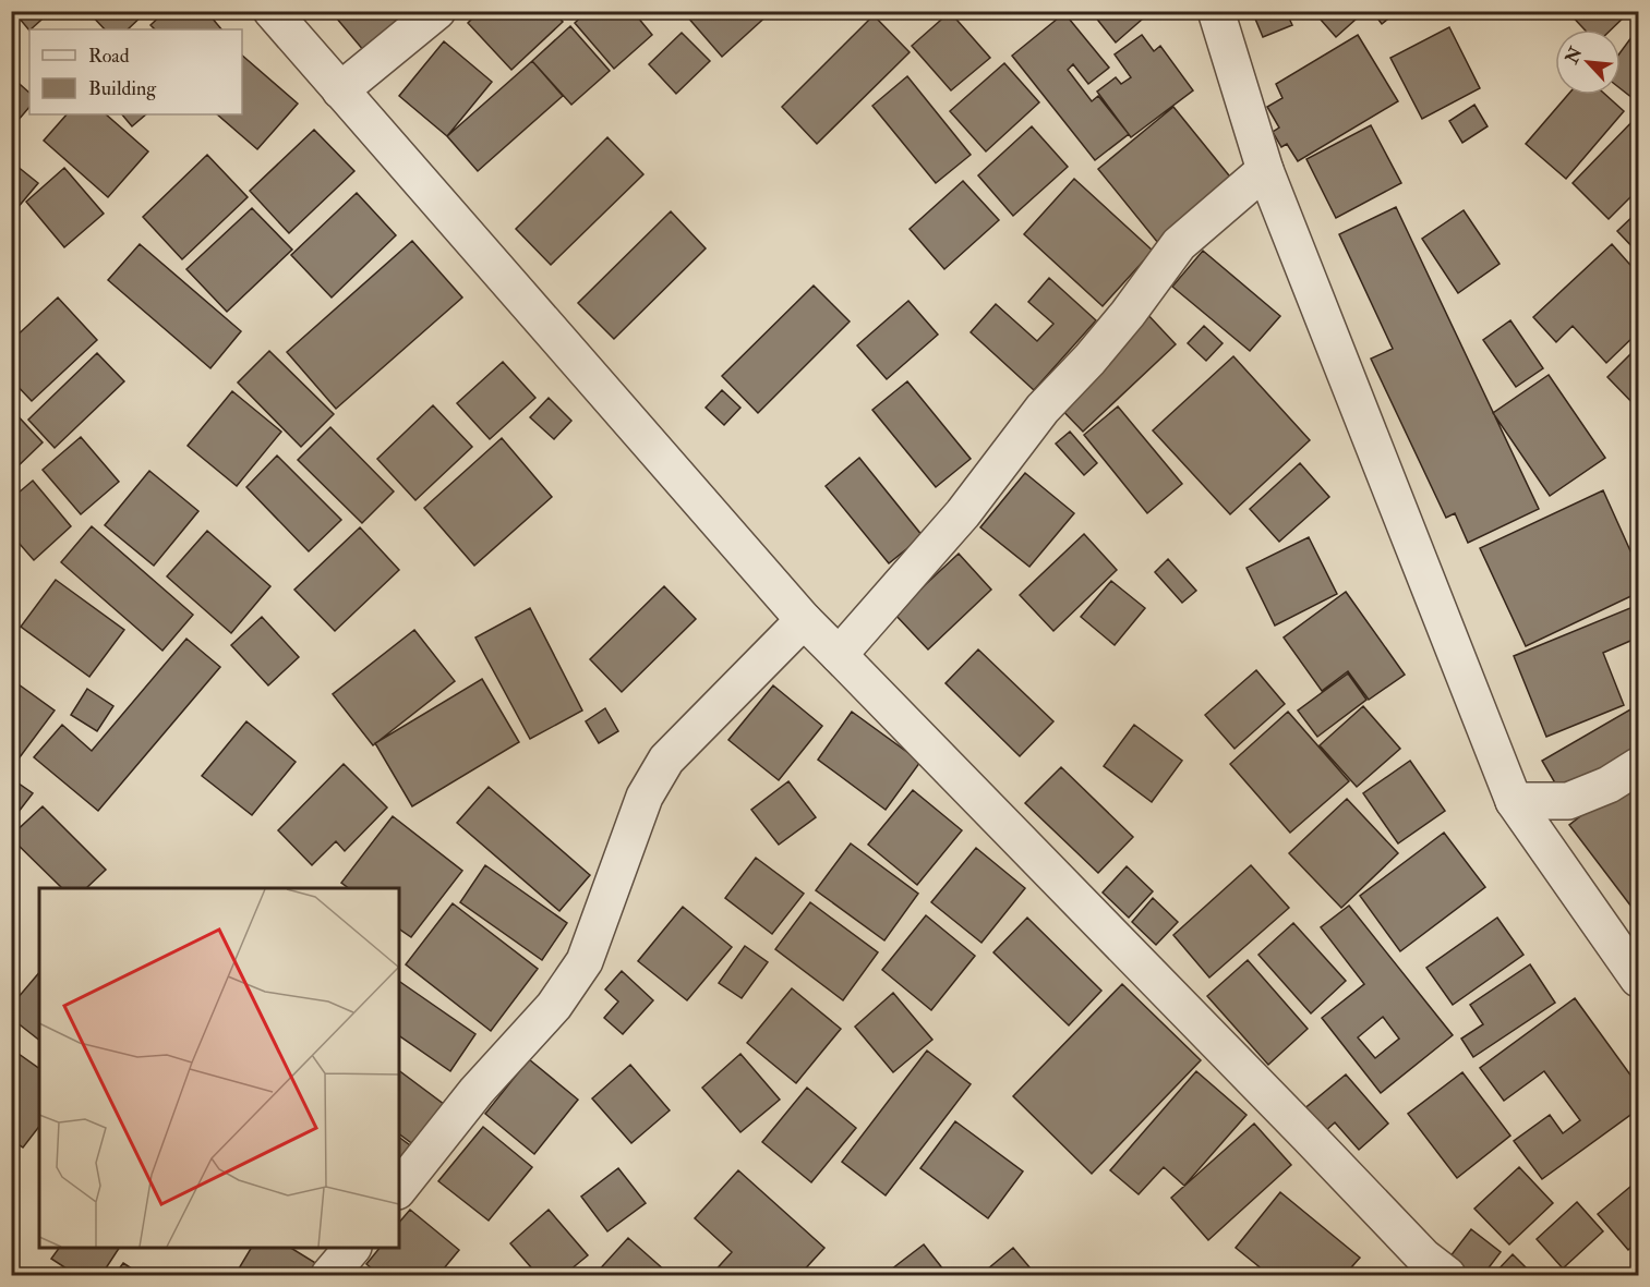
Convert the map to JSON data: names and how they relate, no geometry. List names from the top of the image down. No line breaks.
{"legend":["Road","Building"],"north":"top left"}
